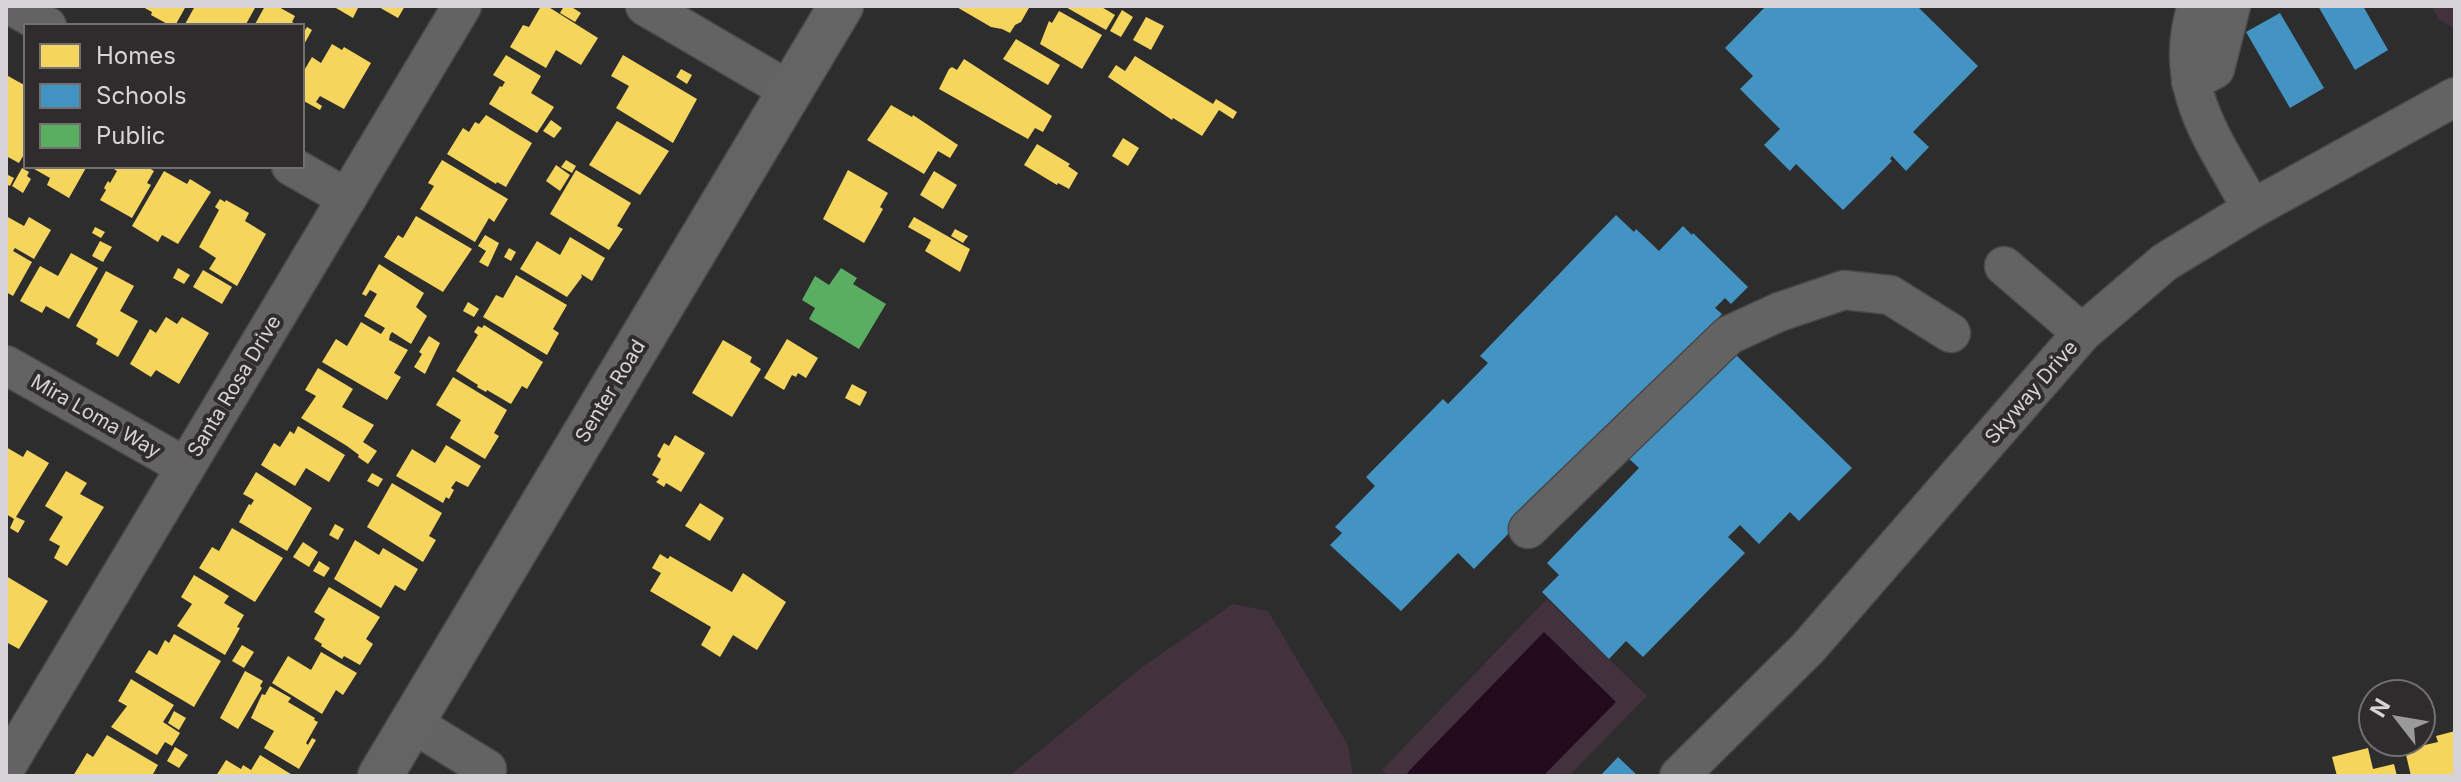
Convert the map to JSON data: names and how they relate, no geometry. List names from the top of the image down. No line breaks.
{"streets":{"main road":["Senter Road"],"street":["Santa Rosa Drive","Skyway Drive","Mira Loma Way"]},"crossings":[["Santa Rosa Drive","Mira Loma Way"]],"legend":["Homes","Schools","Public"],"north":"top left"}
